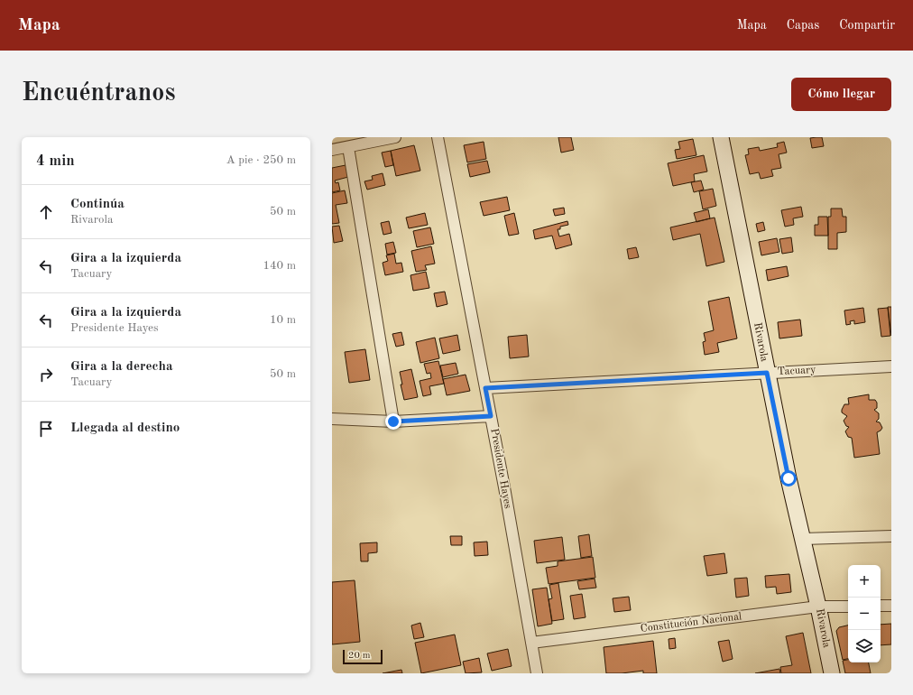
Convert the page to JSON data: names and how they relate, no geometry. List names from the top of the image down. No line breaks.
{"streets":{"street":["Rivarola","Tacuary","Presidente Hayes","Constitución Nacional"]},"crossings":[["Rivarola","Tacuary"],["Rivarola","Constitución Nacional"],["Tacuary","Presidente Hayes"],["Presidente Hayes","Constitución Nacional"]],"scale_bar":"20 m","page":{"header":"Mapa","nav":["Mapa","Capas","Compartir"],"buttons":"Cómo llegar","title":"Encuéntranos","heading":["4 min","A pie · 250 m"],"list":[["Continúa","Rivarola","50 m"],["Gira a la izquierda","Tacuary","140 m"],["Gira a la izquierda","Presidente Hayes","10 m"],["Gira a la derecha","Tacuary","50 m"],"Llegada al destino"],"map_buttons":["+","−"],"scale":"20 m"}}
